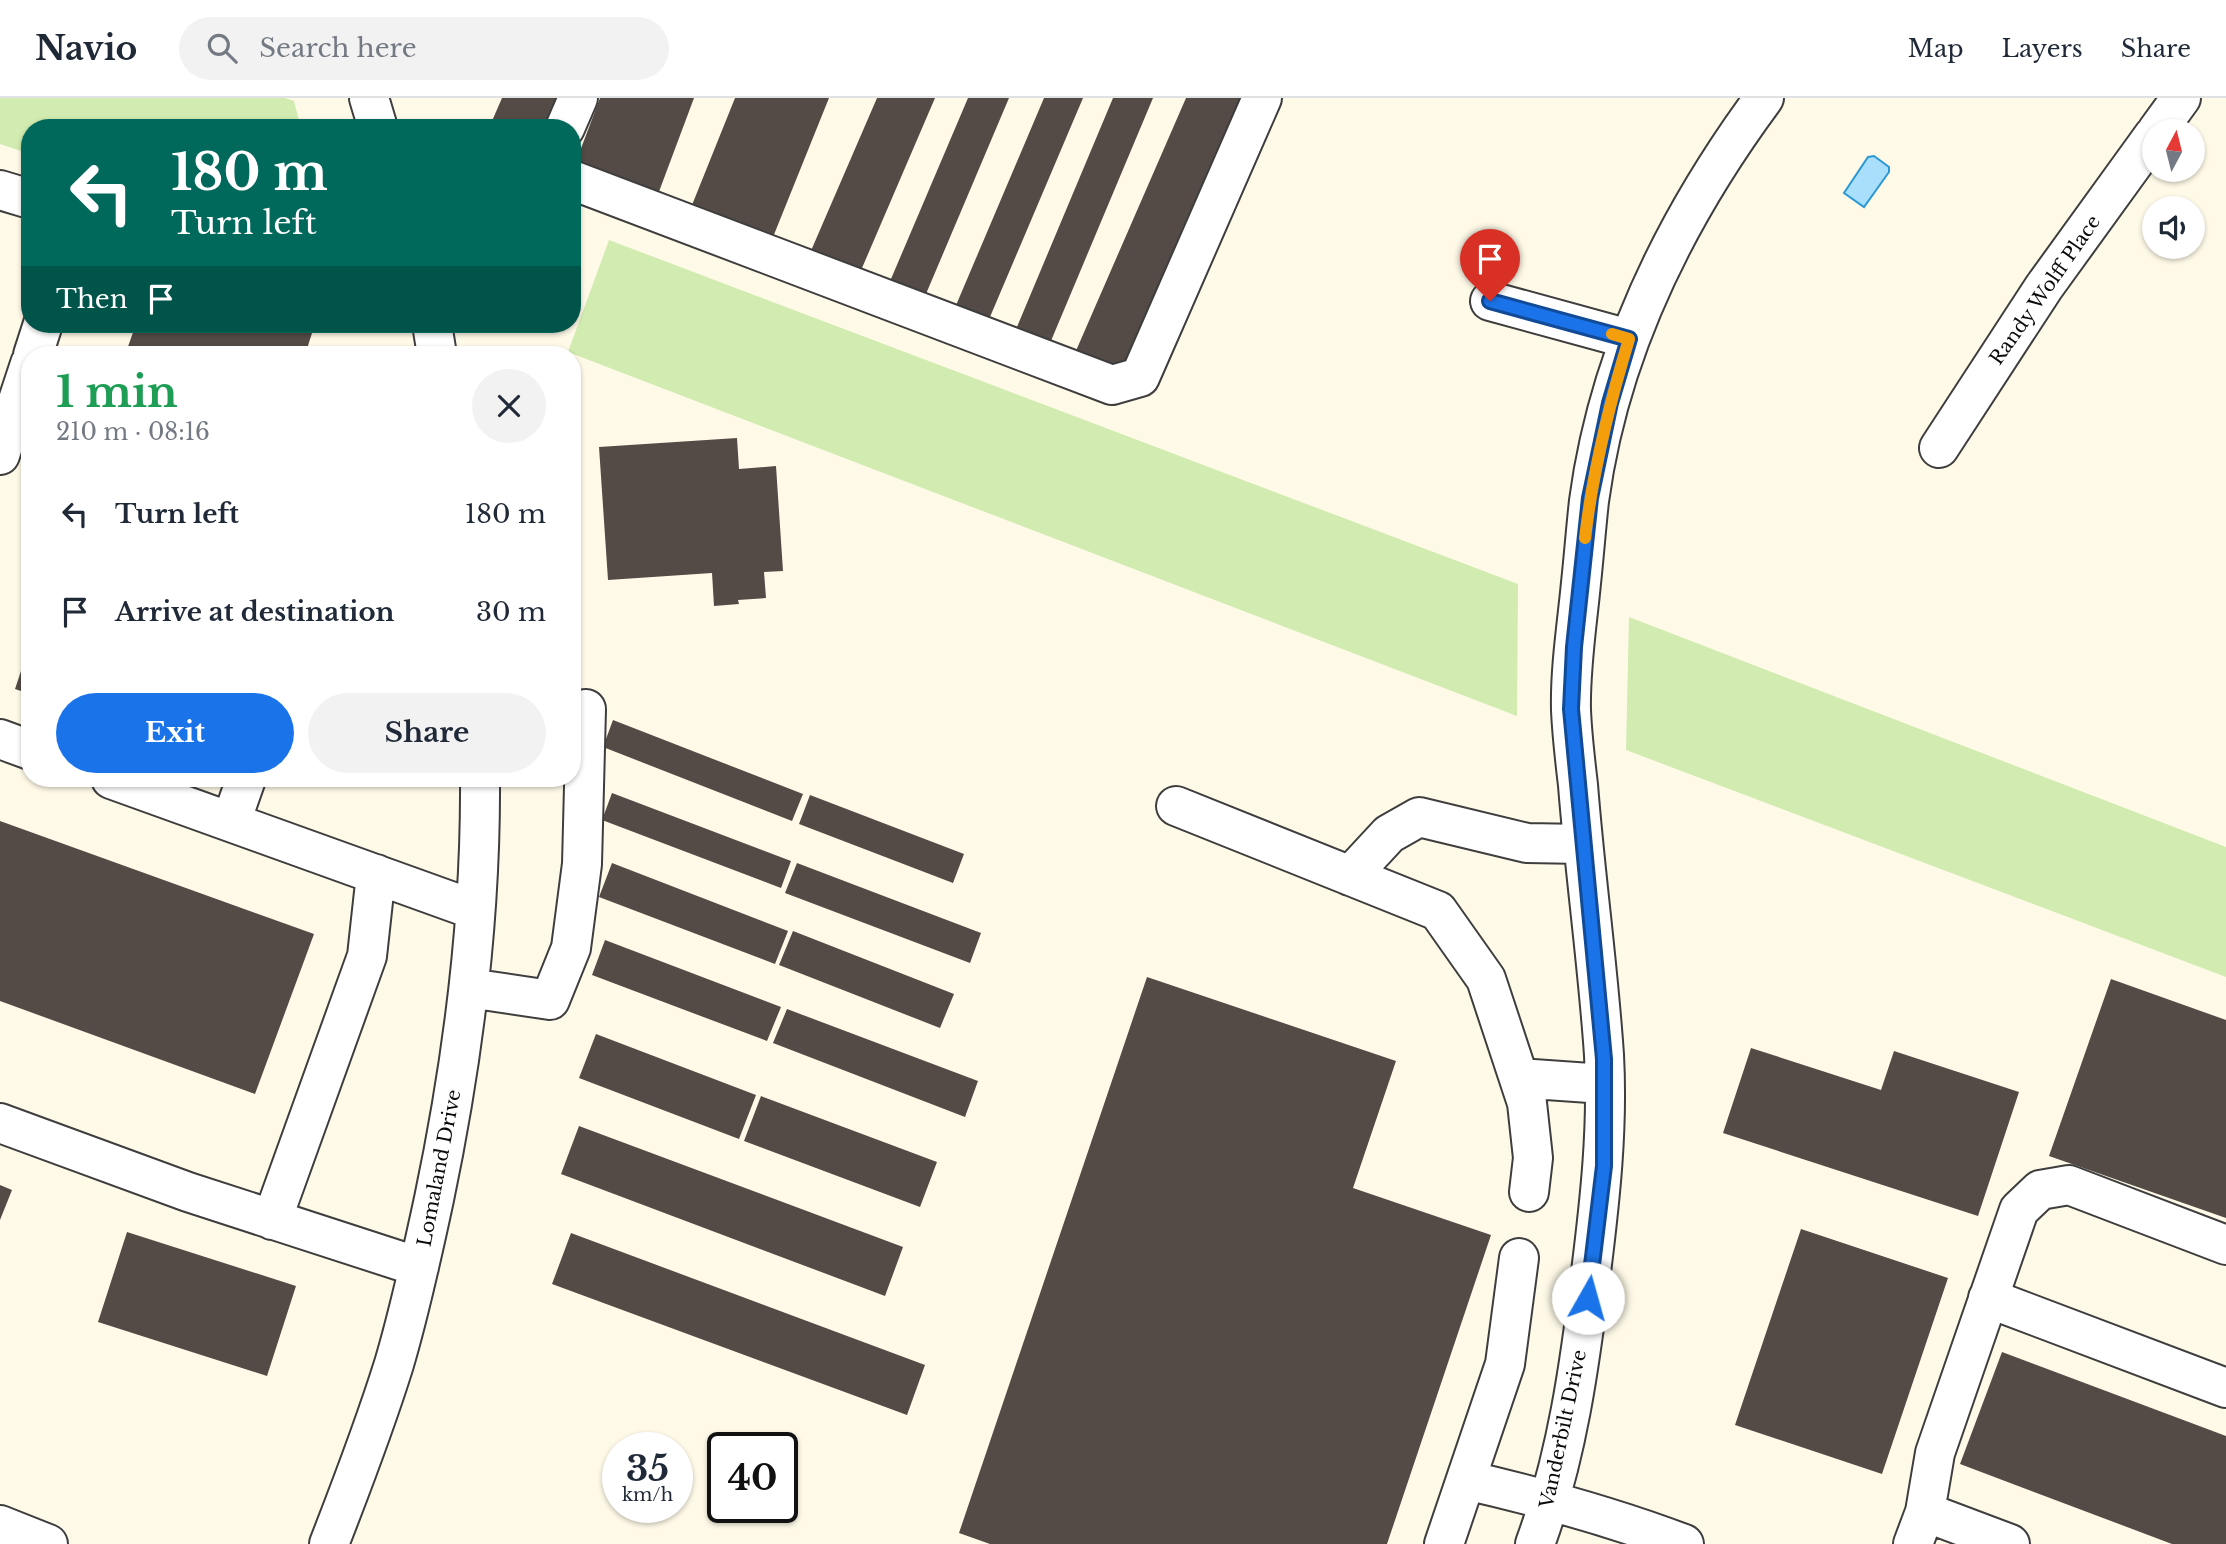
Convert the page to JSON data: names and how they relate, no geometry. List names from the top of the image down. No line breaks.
{"streets":{"street":["Randy Wolff Place","Lomaland Drive","Vanderbilt Drive"]},"north":"top","page":{"header":"Navio","search":"Search here","nav":["Map","Layers","Share"],"turn":["180 m","Turn left"],"then":"Then","heading":["1 min","210 m · 08:16"],"list":[{"name":"Turn left","value":"180 m"},{"name":"Arrive at destination","value":"30 m"}],"buttons":["Exit","Share"],"speed":"35 km/h","limit":"40"}}
